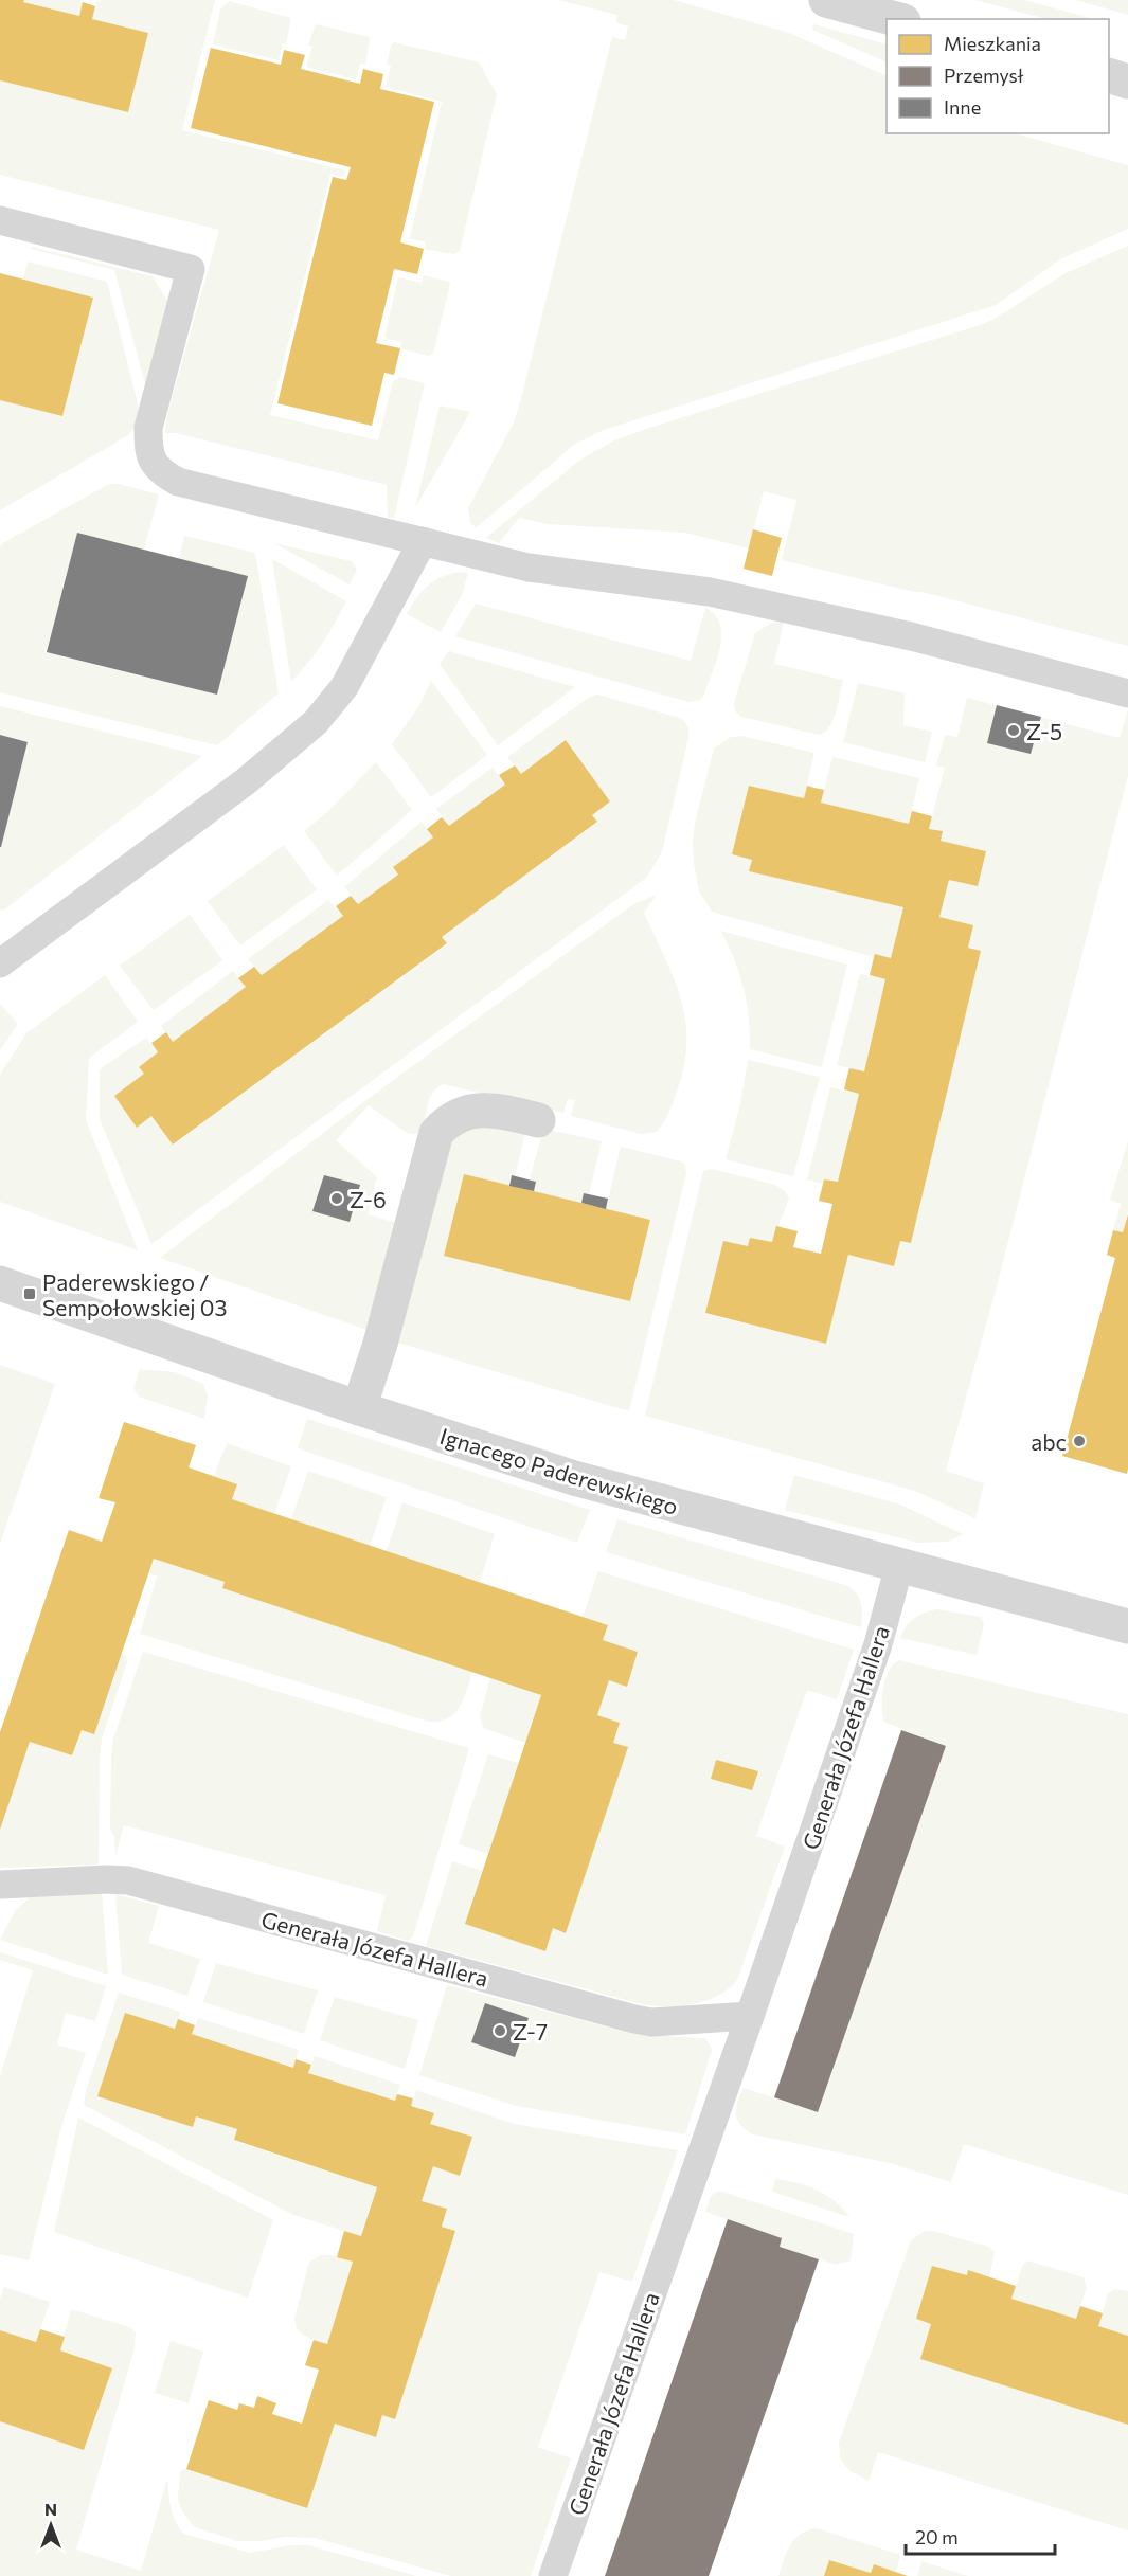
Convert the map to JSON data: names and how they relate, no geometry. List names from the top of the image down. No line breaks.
{"streets":{"street":["Ignacego Paderewskiego"],"lane":["Generała Józefa Hallera"]},"crossings":[["Ignacego Paderewskiego","Generała Józefa Hallera"]],"places":{"other":["Z-5","Z-6","abc","Z-7"],"transit":["Paderewskiego / Sempołowskiej 03"]},"legend":["Mieszkania","Przemysł","Inne"],"scale_bar":"20 m","north":"top"}
